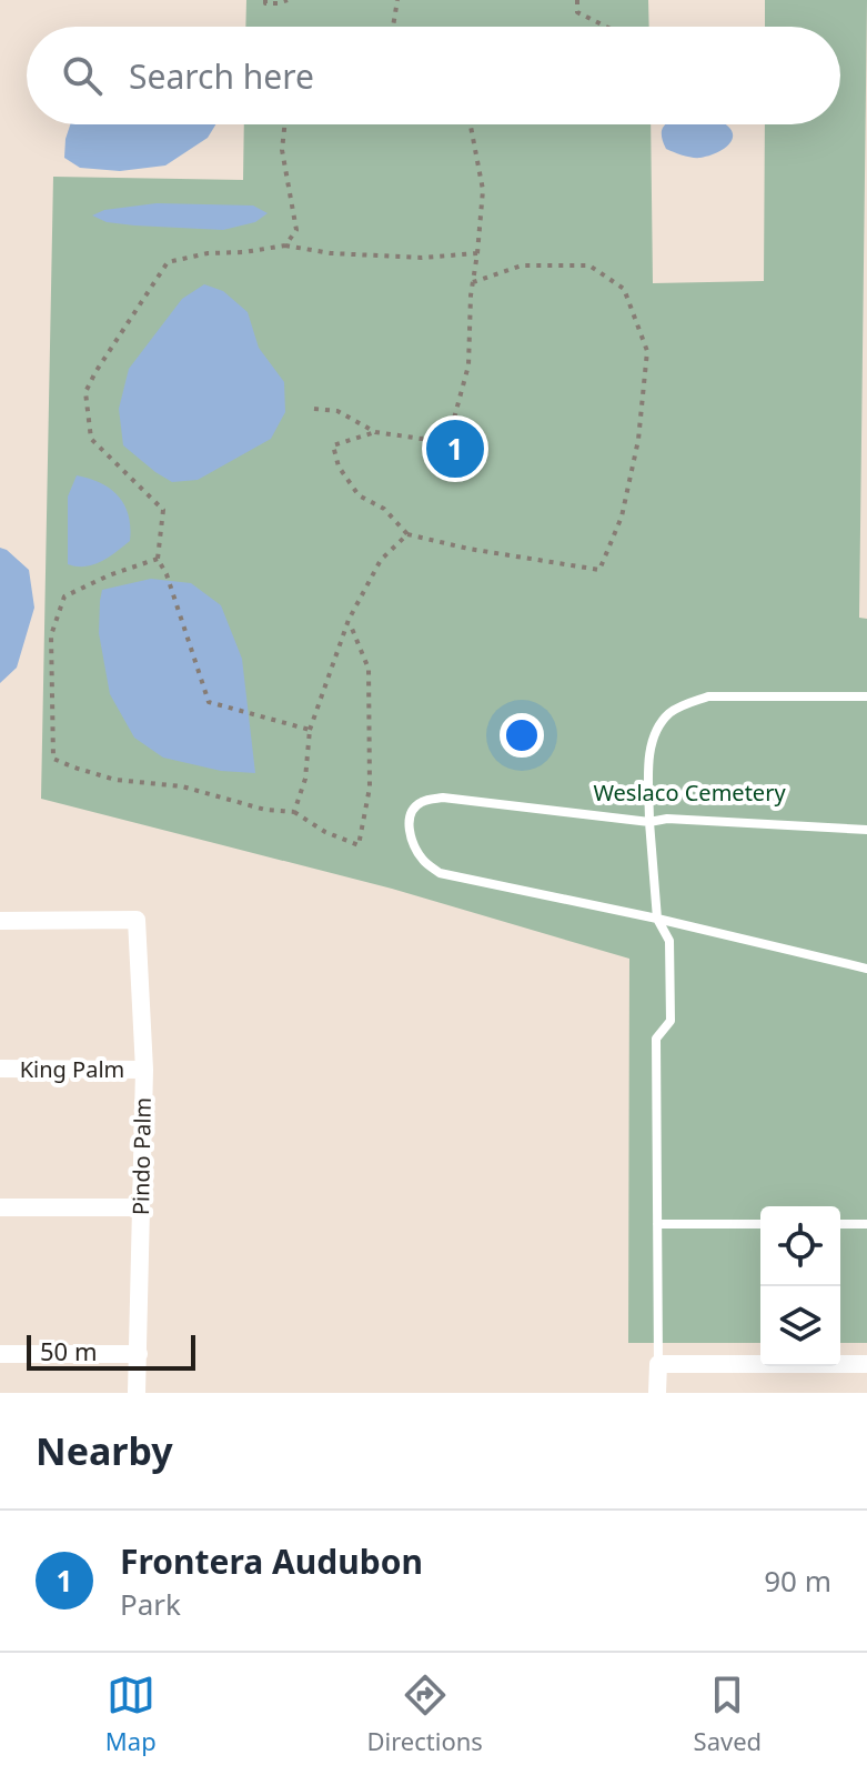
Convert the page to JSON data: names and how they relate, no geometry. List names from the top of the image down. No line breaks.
{"streets":{"street":["King Palm","Pindo Palm"]},"crossings":[["King Palm","Pindo Palm"]],"parks":["Weslaco Cemetery"],"scale_bar":"50 m","page":{"search":"Search here","pins":"1","scale":"50 m","heading":"Nearby","list":[{"mark":"1","name":"Frontera Audubon","note":"Park","value":"90 m"}],"nav":["Map","Directions","Saved"]}}
